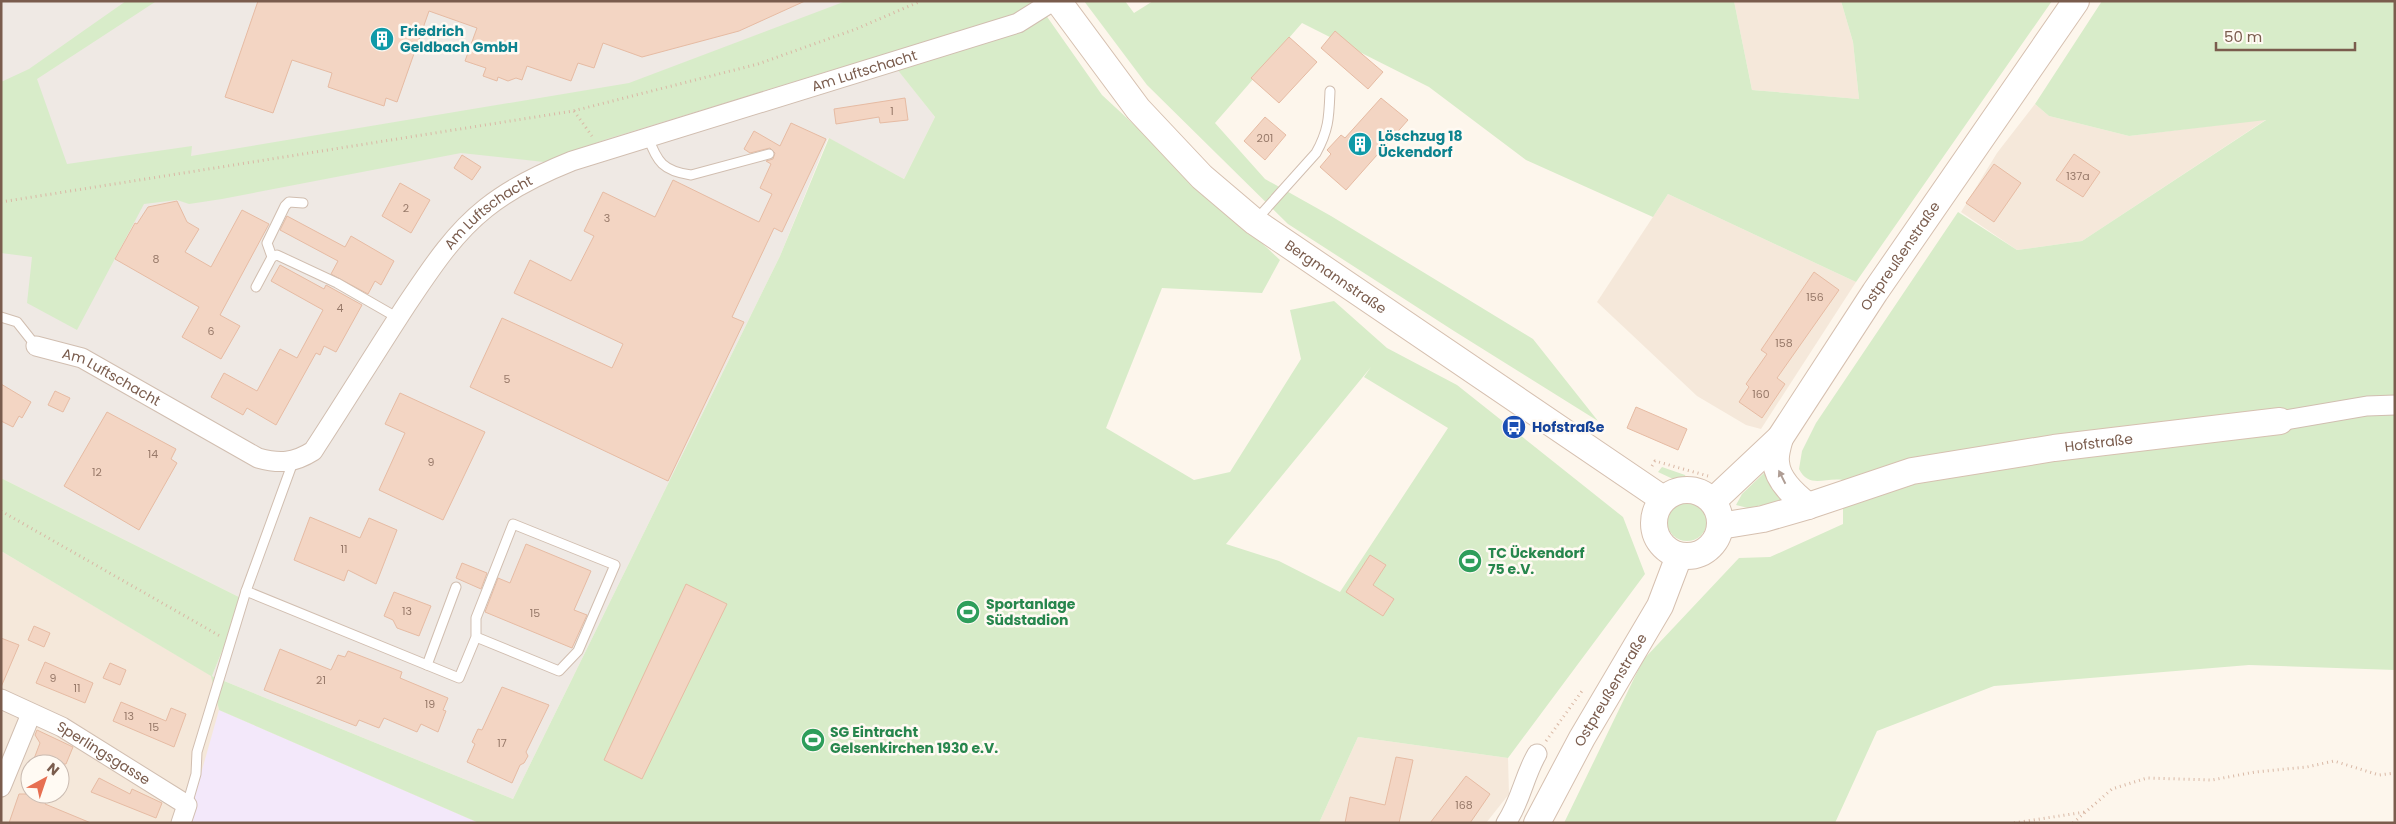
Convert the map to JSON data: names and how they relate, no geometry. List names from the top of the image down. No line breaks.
{"streets":{"street":["Am Luftschacht","Ostpreußenstraße","Bergmannstraße","Hofstraße","Sperlingsgasse"]},"crossings":[["Ostpreußenstraße","Bergmannstraße"],["Ostpreußenstraße","Hofstraße"],["Bergmannstraße","Hofstraße"]],"places":{"building":["Friedrich Geldbach GmbH","Löschzug 18 Ückendorf"],"bus stop":["Hofstraße"],"sports":["TC Ückendorf 75 e.V.","Sportanlage Südstadion","SG Eintracht Gelsenkirchen 1930 e.V."]},"house_numbers":["1","201","137a","2","3","8","156","4","6","158","5","160","14","9","12","11","13","15","9","21","11","19","13","15","17","168"],"scale_bar":"50 m","north":"top right"}
